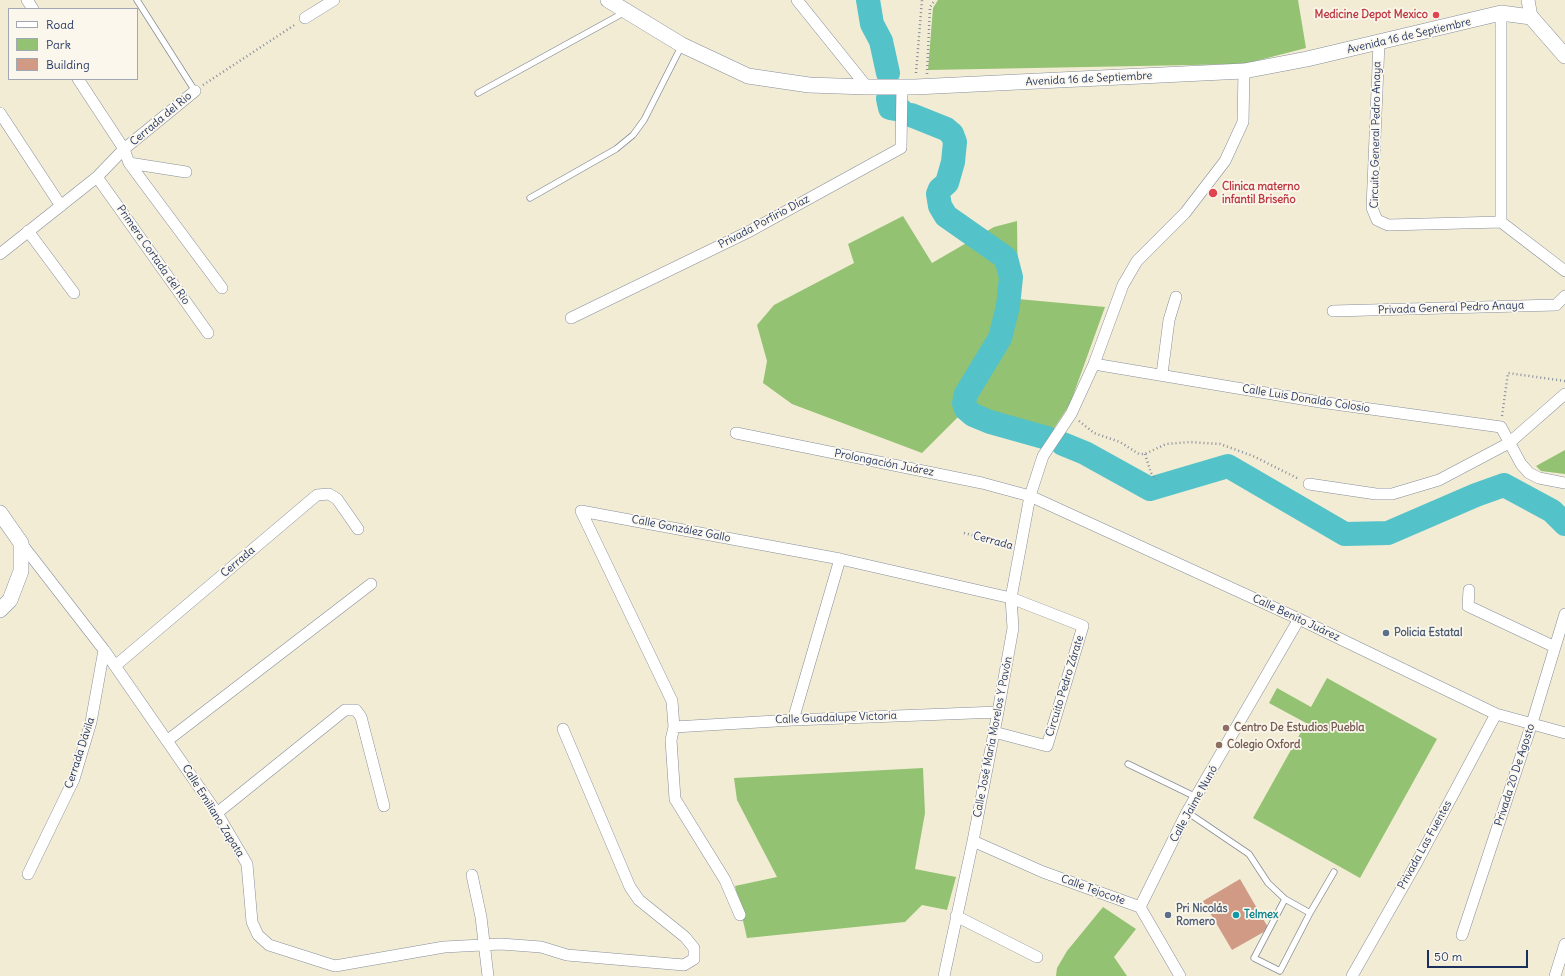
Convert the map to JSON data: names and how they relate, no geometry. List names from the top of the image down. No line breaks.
{"streets":{"main road":["Avenida 16 de Septiembre"],"street":["Cerrada del Rio","Circuito General Pedro Anaya","Privada Porfirio Díaz","Primera Cortada del Rio","Privada General Pedro Anaya","Calle Luis Donaldo Colosio","Prolongación Juárez","Calle González Gallo","Cerrada","Calle Benito Juárez","Circuito Pedro Zárate","Calle Guadalupe Victoria","Calle José María Morelos Y Pavón","Cerrada Dávila","Privada 20 De Agosto","Calle Jaime Nunó","Calle Emiliano Zapata","Privada Las Fuentes","Calle Tejocote"]},"crossings":[["Avenida 16 de Septiembre","Circuito General Pedro Anaya"],["Avenida 16 de Septiembre","Privada Porfirio Díaz"],["Cerrada del Rio","Primera Cortada del Rio"],["Prolongación Juárez","Calle Benito Juárez"],["Prolongación Juárez","Calle José María Morelos Y Pavón"],["Calle González Gallo","Circuito Pedro Zárate"],["Calle González Gallo","Calle Guadalupe Victoria"],["Calle González Gallo","Calle José María Morelos Y Pavón"],["Cerrada","Calle José María Morelos Y Pavón"],["Cerrada","Calle Emiliano Zapata"],["Calle Benito Juárez","Calle José María Morelos Y Pavón"],["Calle Benito Juárez","Privada 20 De Agosto"],["Calle Benito Juárez","Calle Jaime Nunó"],["Calle Benito Juárez","Privada Las Fuentes"],["Circuito Pedro Zárate","Calle José María Morelos Y Pavón"],["Calle Guadalupe Victoria","Calle José María Morelos Y Pavón"],["Calle José María Morelos Y Pavón","Calle Tejocote"],["Cerrada Dávila","Calle Emiliano Zapata"],["Calle Jaime Nunó","Calle Tejocote"]],"places":["Medicine Depot Mexico","Clinica materno infantil Briseño","Policia Estatal","Centro De Estudios Puebla","Colegio Oxford","Pri Nicolás Romero","Telmex"],"legend":["Road","Park","Building"],"scale_bar":"50 m"}
